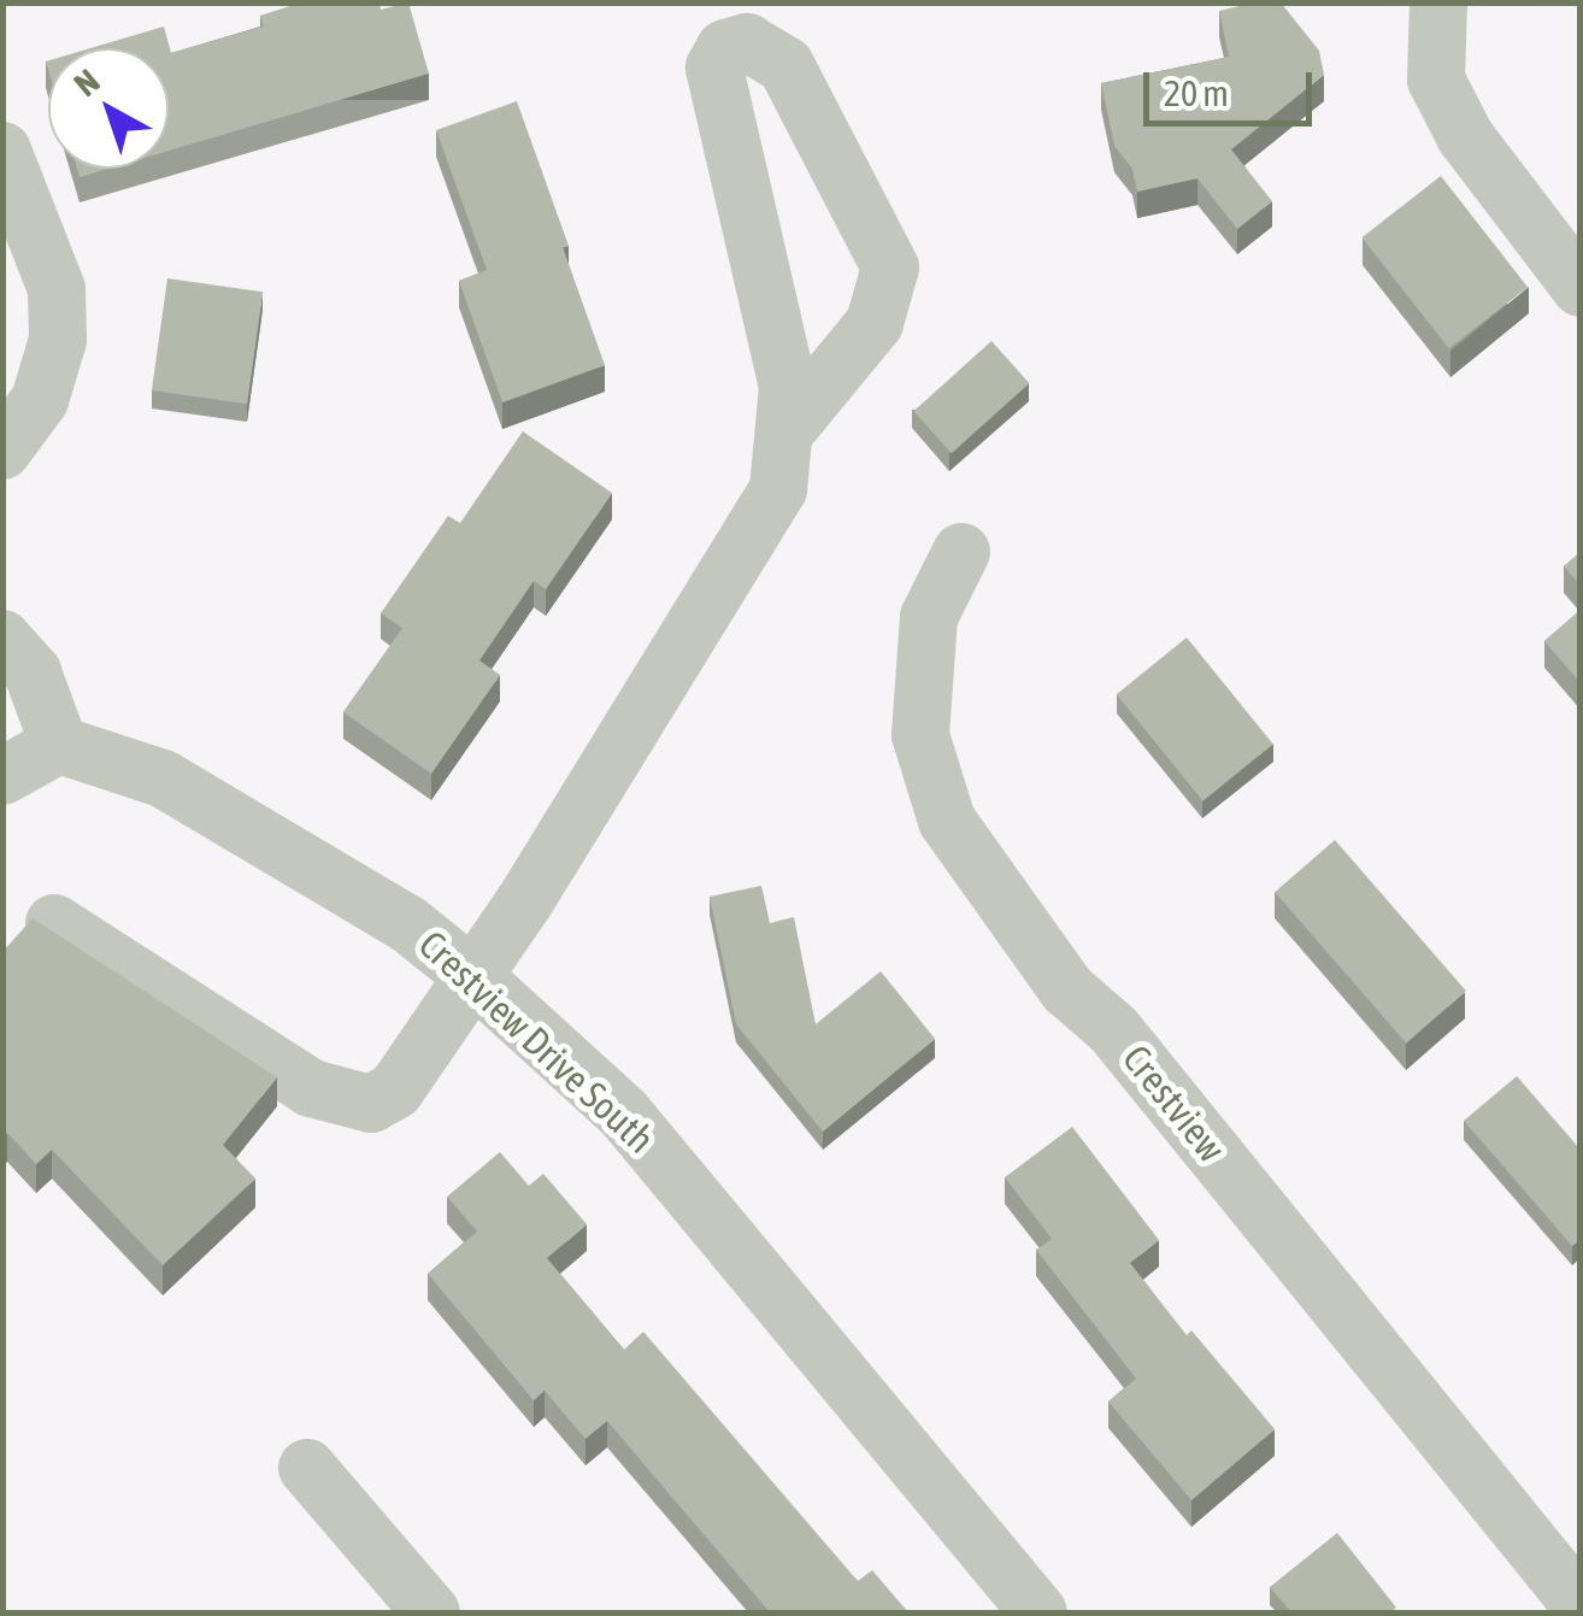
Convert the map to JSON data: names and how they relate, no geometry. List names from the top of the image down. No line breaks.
{"streets":{"street":["Crestview Drive South","Crestview"]},"scale_bar":"20 m","north":"top left"}
